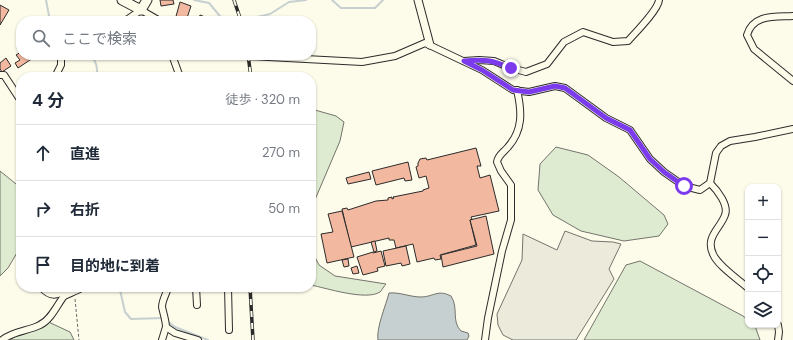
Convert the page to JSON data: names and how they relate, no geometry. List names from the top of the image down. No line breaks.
{"page":{"search":"ここで検索","heading":["4 分","徒歩 · 320 m"],"list":[["直進","270 m"],["右折","50 m"],"目的地に到着"],"map_buttons":["+","−"]}}
